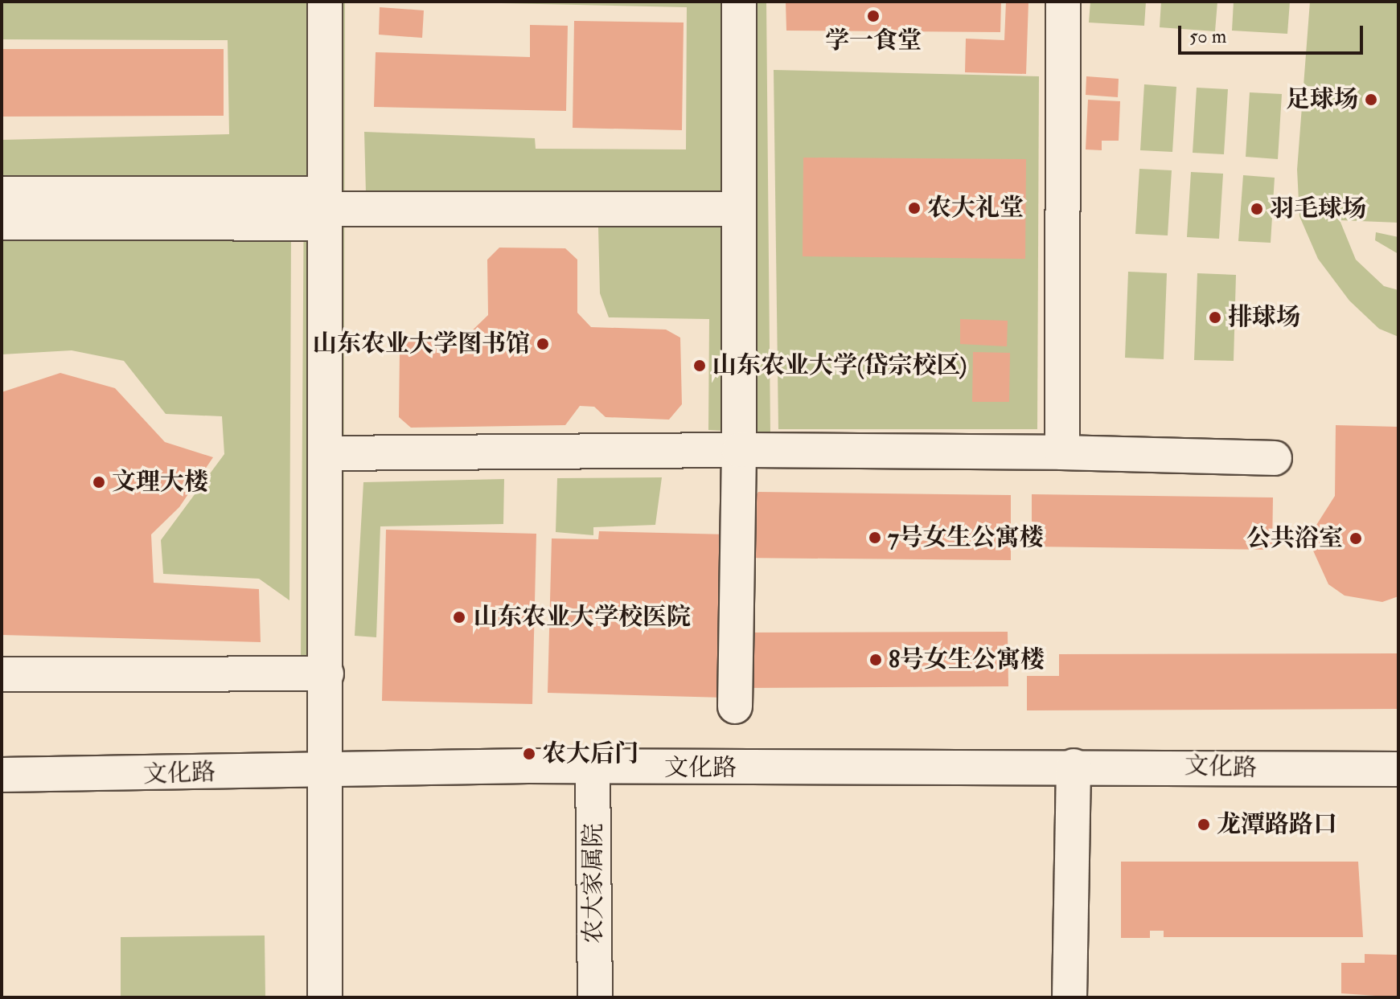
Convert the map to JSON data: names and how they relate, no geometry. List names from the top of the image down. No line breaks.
{"streets":{"street":["文化路","农大家属院"]},"crossings":[["文化路","农大家属院"]],"places":["学一食堂","足球场","农大礼堂","羽毛球场","排球场","山东农业大学图书馆","山东农业大学(岱宗校区)","文理大楼","7号女生公寓楼","公共浴室","山东农业大学校医院","8号女生公寓楼","农大后门","龙潭路路口"],"scale_bar":"50 m"}
